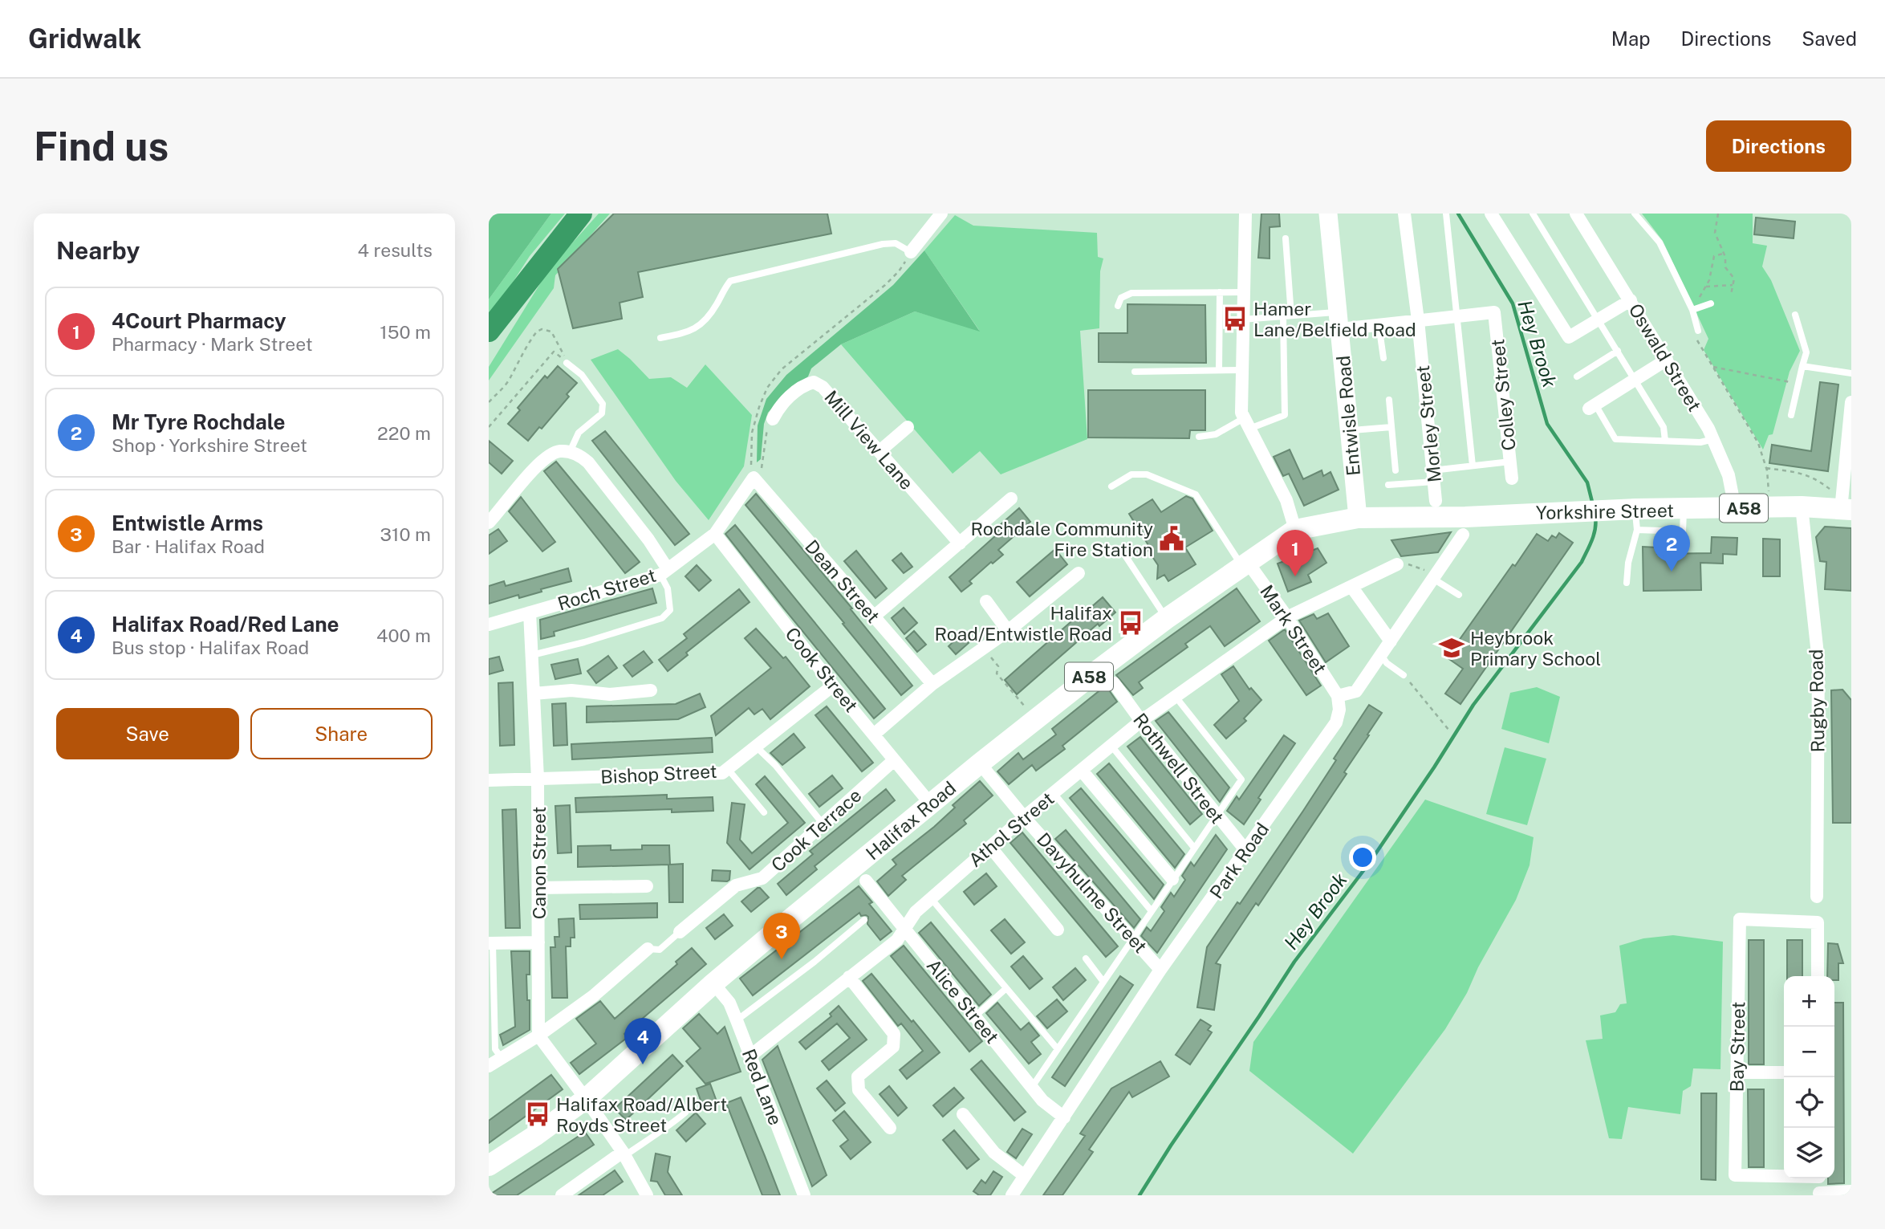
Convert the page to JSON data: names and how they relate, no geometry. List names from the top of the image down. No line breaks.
{"streets":{"highway":["A58","Yorkshire Street","Halifax Road"],"main road":["Entwisle Road"],"street":["Oswald Street","Colley Street","Morley Street","Mill View Lane","Dean Street","Roch Street","Mark Street","Cook Street","Rugby Road","Rothwell Street","Bishop Street","Athol Street","Cook Terrace","Park Road","Canon Street","Davyhulme Street","Alice Street","Bay Street","Red Lane"]},"crossings":[["Oswald Street","Yorkshire Street"],["Entwisle Road","Yorkshire Street"],["Entwisle Road","Halifax Road"],["Yorkshire Street","Rugby Road"],["Yorkshire Street","Halifax Road"],["Dean Street","Roch Street"],["Roch Street","Cook Street"],["Roch Street","Canon Street"],["Mark Street","Halifax Road"],["Mark Street","Athol Street"],["Mark Street","Park Road"],["Cook Street","Bishop Street"],["Cook Street","Halifax Road"],["Cook Street","Cook Terrace"],["Rothwell Street","Athol Street"],["Rothwell Street","Park Road"],["Bishop Street","Canon Street"],["Halifax Road","Davyhulme Street"],["Halifax Road","Red Lane"],["Athol Street","Davyhulme Street"],["Athol Street","Alice Street"],["Athol Street","Red Lane"],["Park Road","Davyhulme Street"],["Park Road","Alice Street"]],"water":["Hey Brook"],"places":{"bus stop":["Hamer Lane/Belfield Road","Halifax Road/Entwistle Road","Halifax Road/Albert Royds Street"],"public building":["Rochdale Community Fire Station"],"school or university":["Heybrook Primary School"]},"page":{"header":"Gridwalk","nav":["Map","Directions","Saved"],"buttons":["Directions",["Save","Share"]],"title":"Find us","heading":["Nearby","4 results"],"list":[{"mark":"1","name":"4Court Pharmacy","note":"Pharmacy · Mark Street","value":"150 m"},{"mark":"2","name":"Mr Tyre Rochdale","note":"Shop · Yorkshire Street","value":"220 m"},{"mark":"3","name":"Entwistle Arms","note":"Bar · Halifax Road","value":"310 m"},{"mark":"4","name":"Halifax Road/Red Lane","note":"Bus stop · Halifax Road","value":"400 m"}],"pins":["2","1","3","4"],"map_buttons":["+","−"]}}
